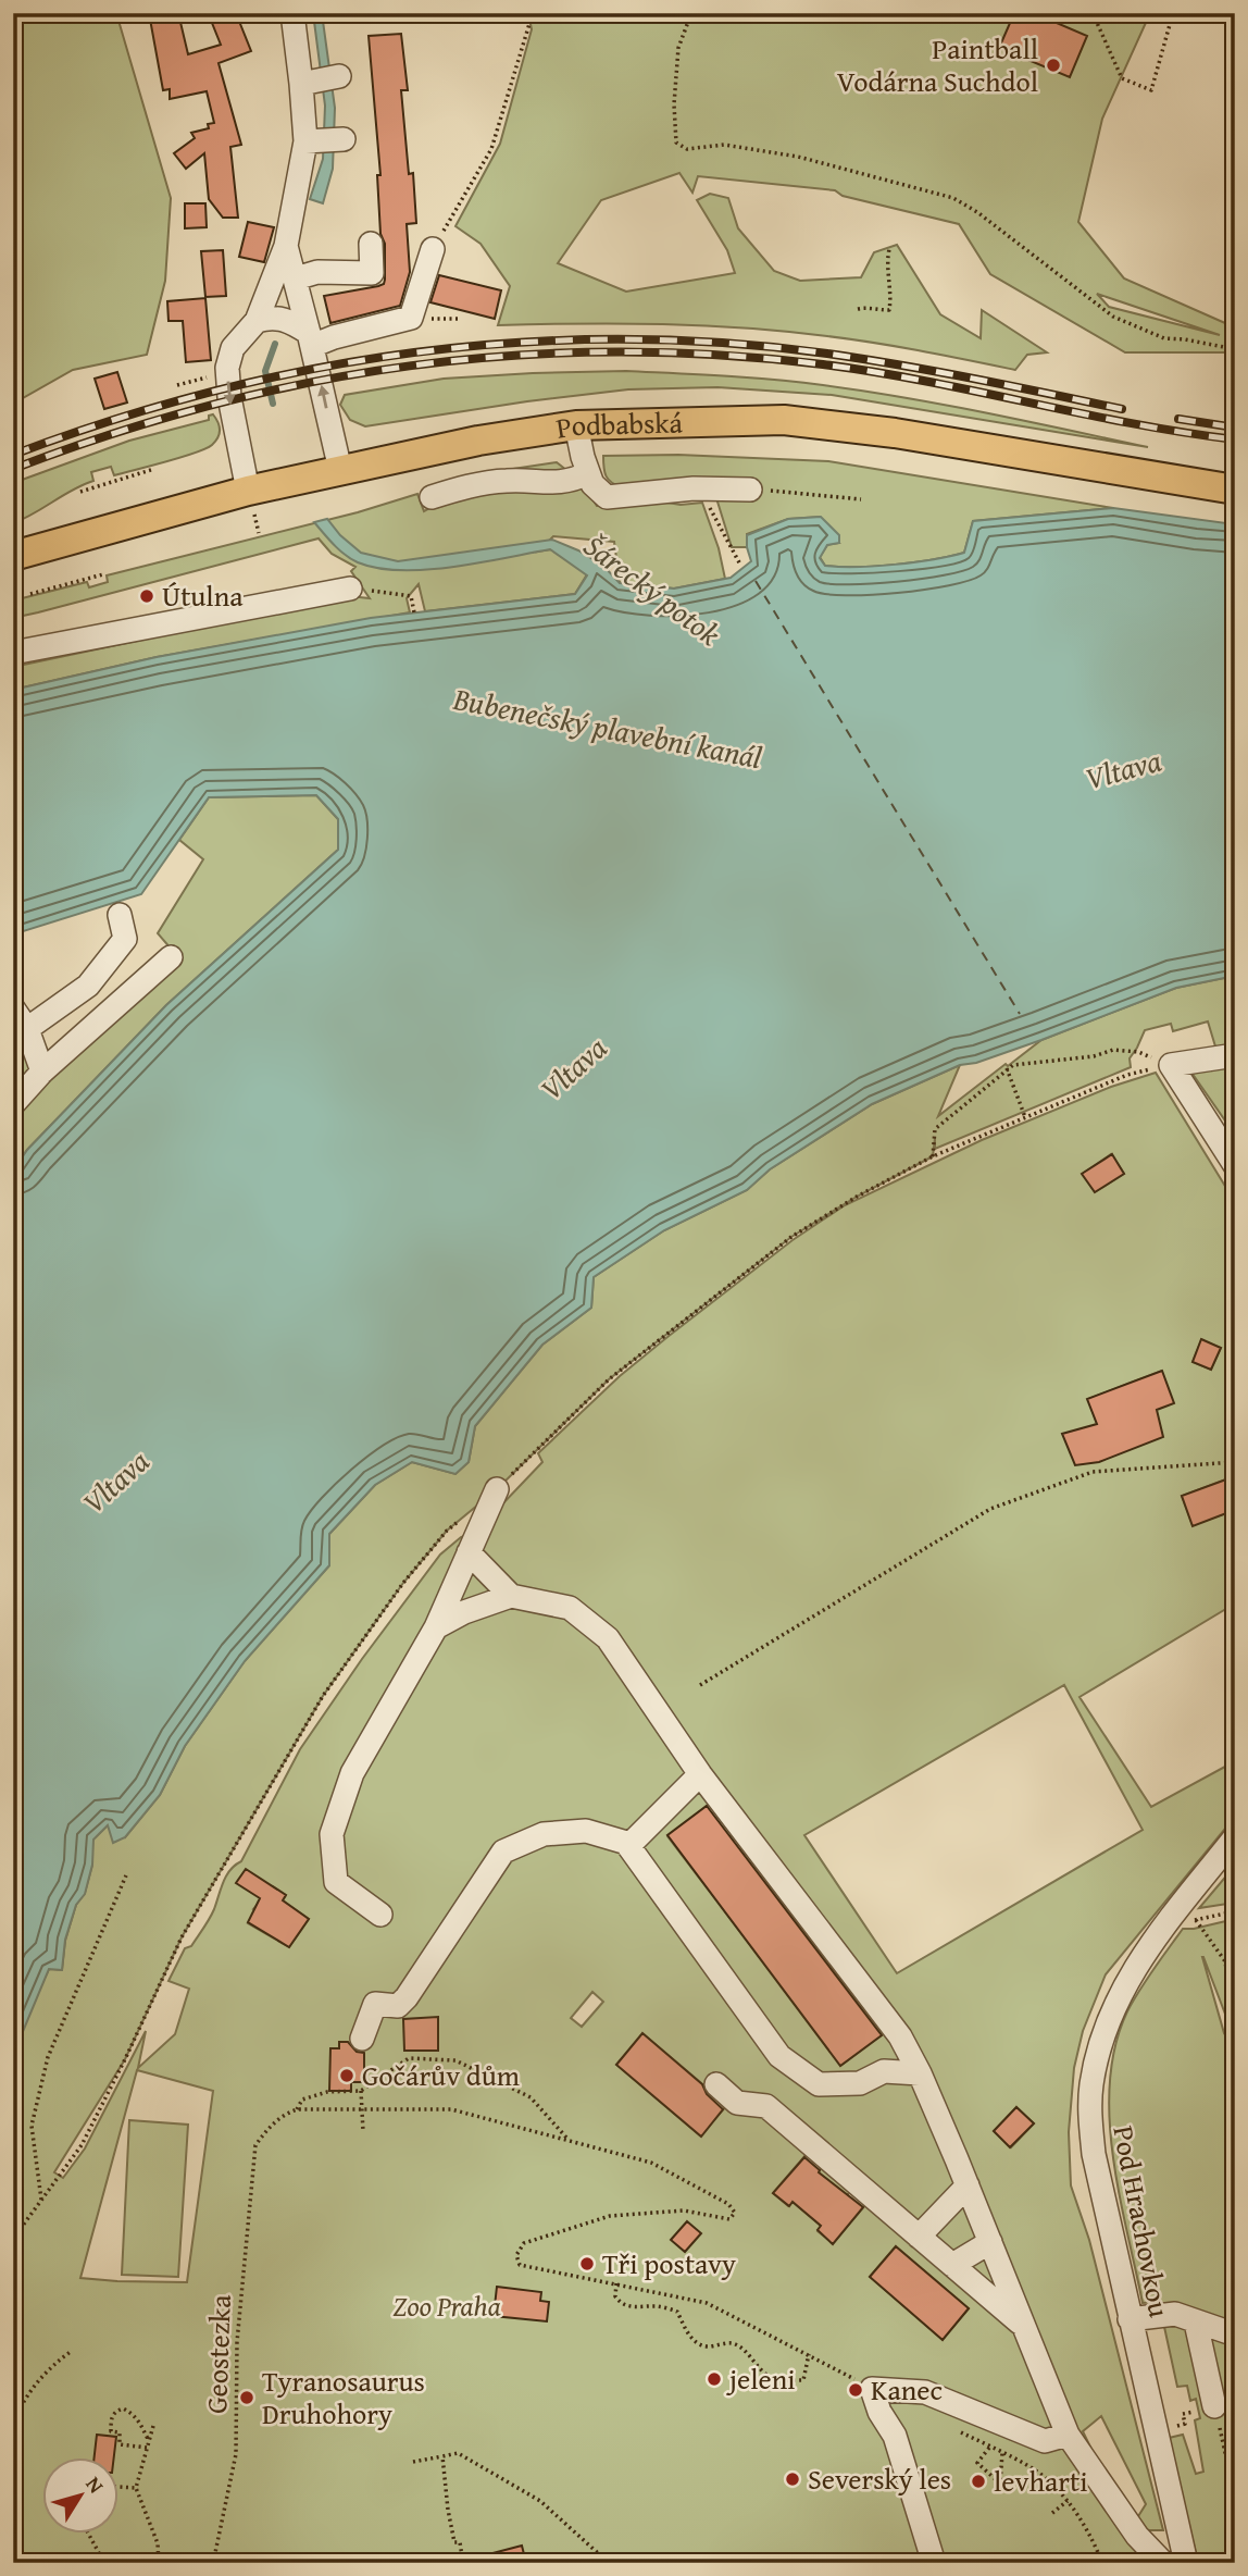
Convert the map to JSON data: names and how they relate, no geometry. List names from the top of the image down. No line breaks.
{"streets":{"main road":["Podbabská"],"street":["Pod Hrachovkou"],"path":["Geostezka"]},"water":["Šárecký potok","Bubenečský plavební kanál","Vltava"],"parks":["Zoo Praha"],"places":["Paintball Vodárna Suchdol","Útulna","Gočárův dům","Tři postavy","jeleni","Kanec","Tyranosaurus Druhohory","Severský les","levharti"],"north":"top right"}
